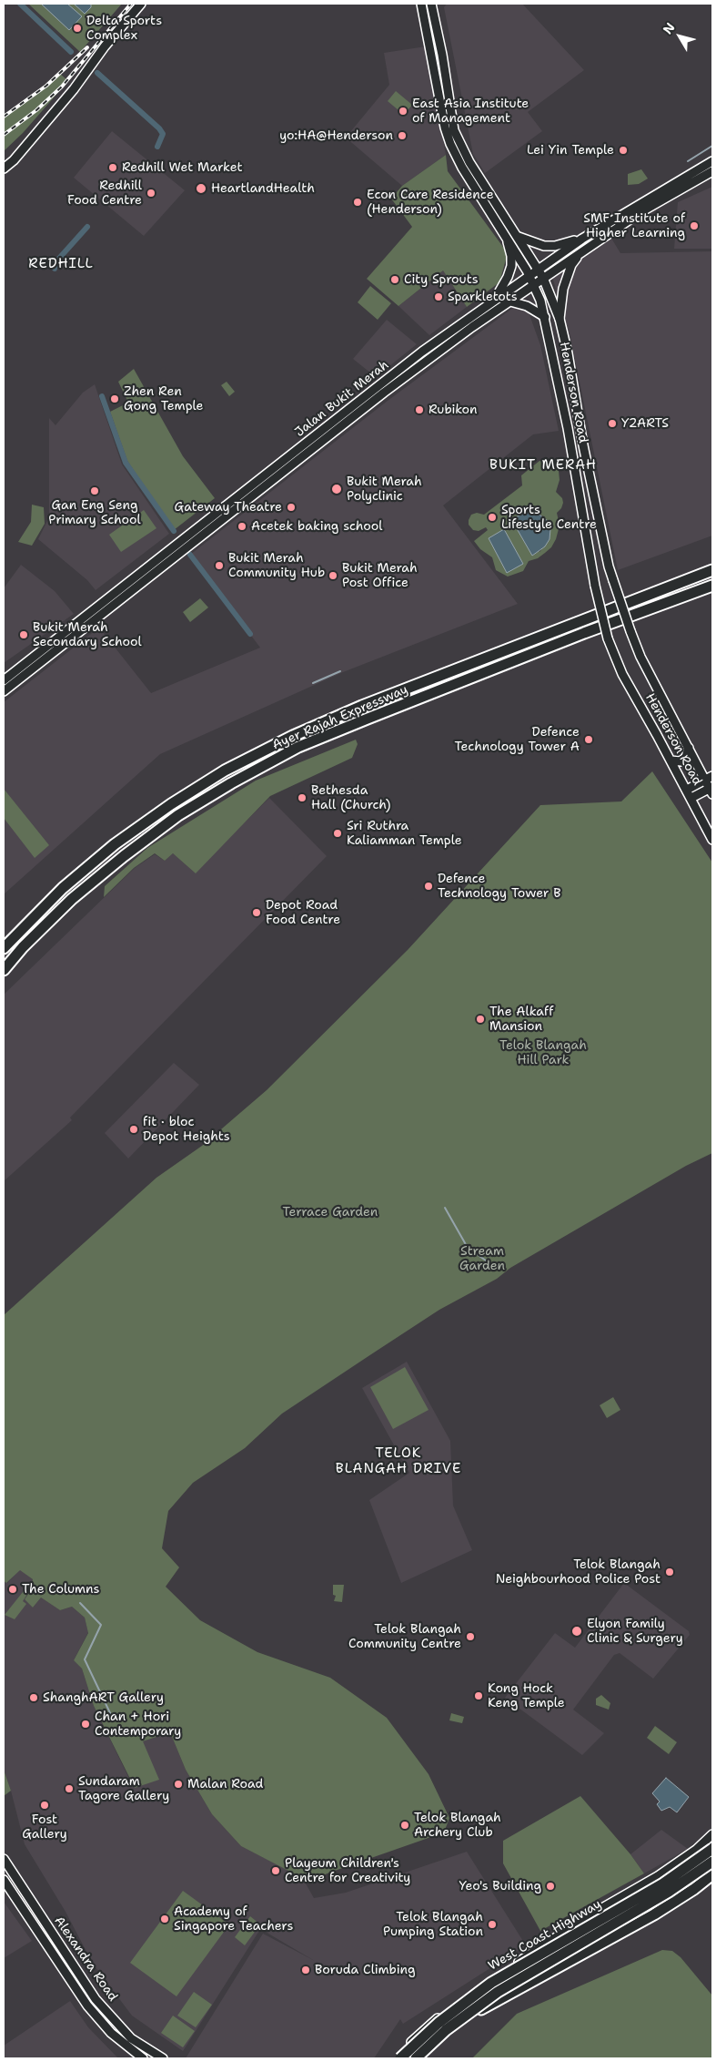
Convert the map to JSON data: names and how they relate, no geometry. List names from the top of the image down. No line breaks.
{"streets":{"highway":["Ayer Rajah Expressway","West Coast Highway"],"main road":["Henderson Road","Jalan Bukit Merah","Alexandra Road"]},"crossings":[["Henderson Road","Jalan Bukit Merah"]],"districts":["REDHILL","BUKIT MERAH","TELOK BLANGAH DRIVE"],"parks":["Telok Blangah Hill Park","Terrace Garden","Stream Garden"],"places":["Delta Sports Complex","East Asia Institute of Management","yo:HA@Henderson","Lei Yin Temple","Redhill Wet Market","HeartlandHealth","Redhill Food Centre","Econ Care Residence (Henderson)","SMF Institute of Higher Learning","City Sprouts","Sparkletots","Zhen Ren Gong Temple","Rubikon","Y2ARTS","Bukit Merah Polyclinic","Gan Eng Seng Primary School","Gateway Theatre","Sports Lifestyle Centre","Acetek baking school","Bukit Merah Community Hub","Bukit Merah Post Office","Bukit Merah Secondary School","Defence Technology Tower A","Bethesda Hall (Church)","Sri Ruthra Kaliamman Temple","Defence Technology Tower B","Depot Road Food Centre","The Alkaff Mansion","fit · bloc Depot Heights","Telok Blangah Neighbourhood Police Post","The Columns","Elyon Family Clinic & Surgery","Telok Blangah Community Centre","Kong Hock Keng Temple","ShanghART Gallery","Chan + Hori Contemporary","Malan Road","Sundaram Tagore Gallery","Fost Gallery","Telok Blangah Archery Club","Playeum Children's Centre for Creativity","Yeo's Building","Academy of Singapore Teachers","Telok Blangah Pumping Station","Boruda Climbing"],"north":"top left"}
